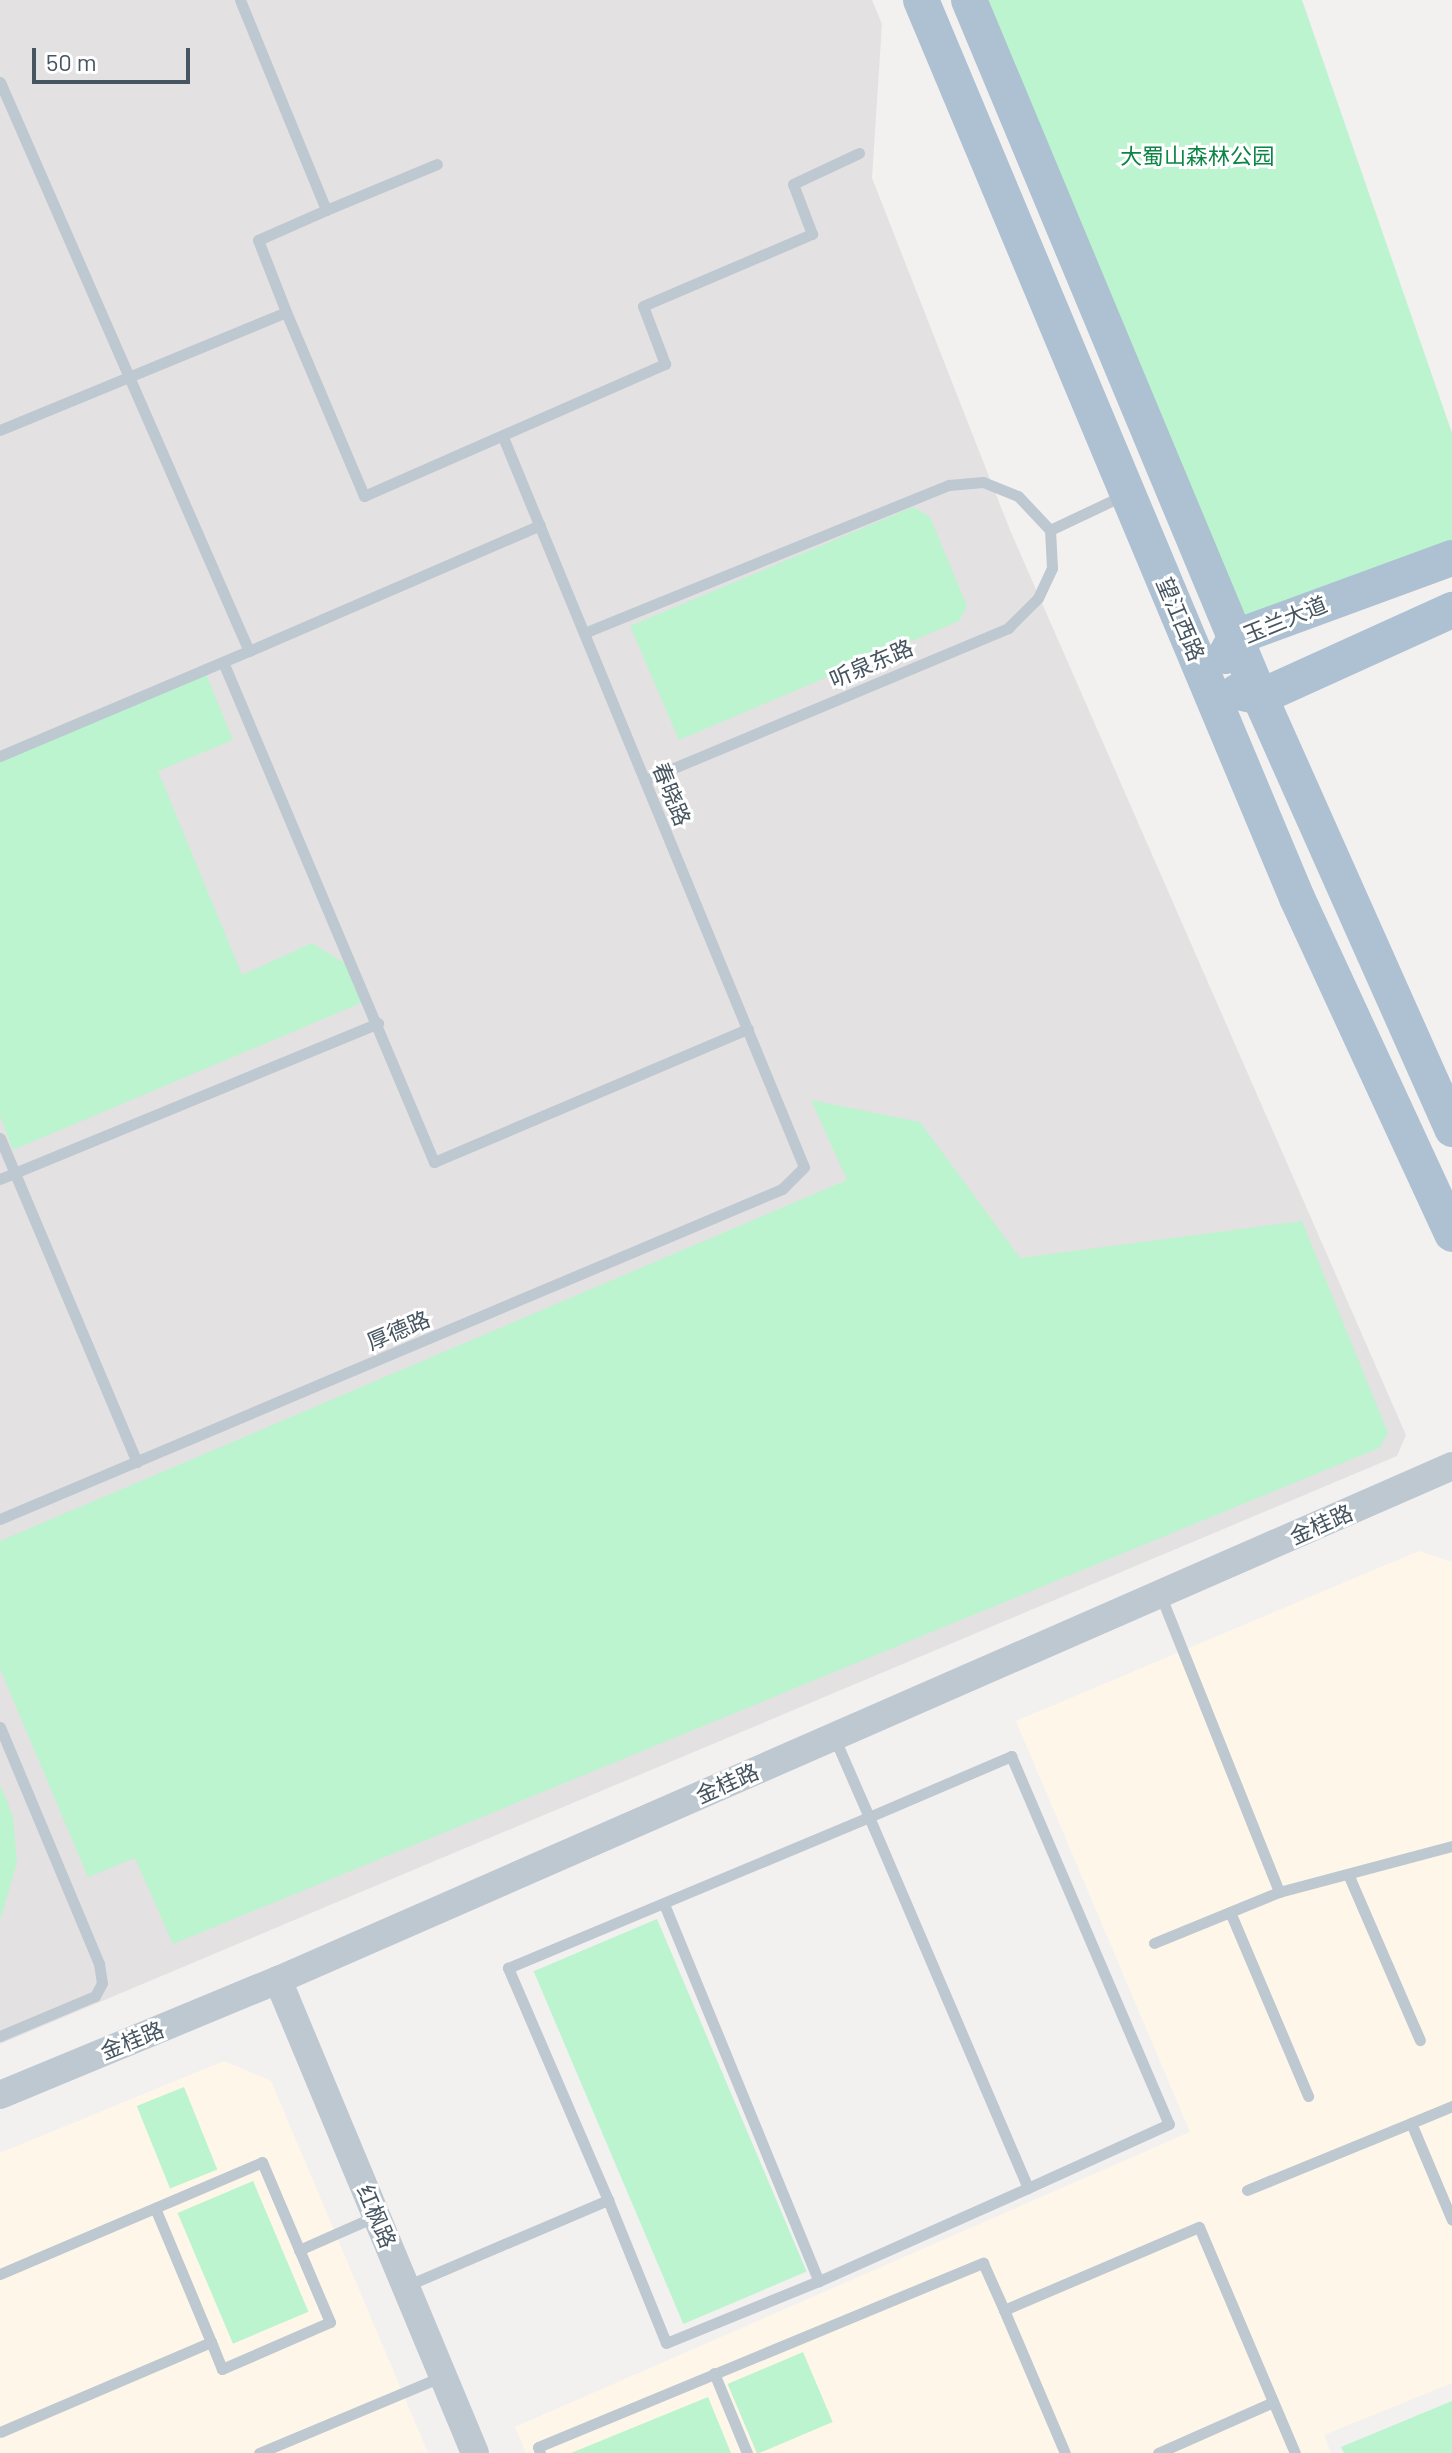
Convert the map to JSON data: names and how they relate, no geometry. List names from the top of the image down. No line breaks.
{"streets":{"main road":["望江西路","玉兰大道"],"street":["金桂路","红枫路"],"lane":["听泉东路","春晓路","厚德路"]},"crossings":[["望江西路","玉兰大道"],["听泉东路","春晓路"],["春晓路","厚德路"],["金桂路","红枫路"]],"parks":["大蜀山森林公园"],"scale_bar":"50 m"}
